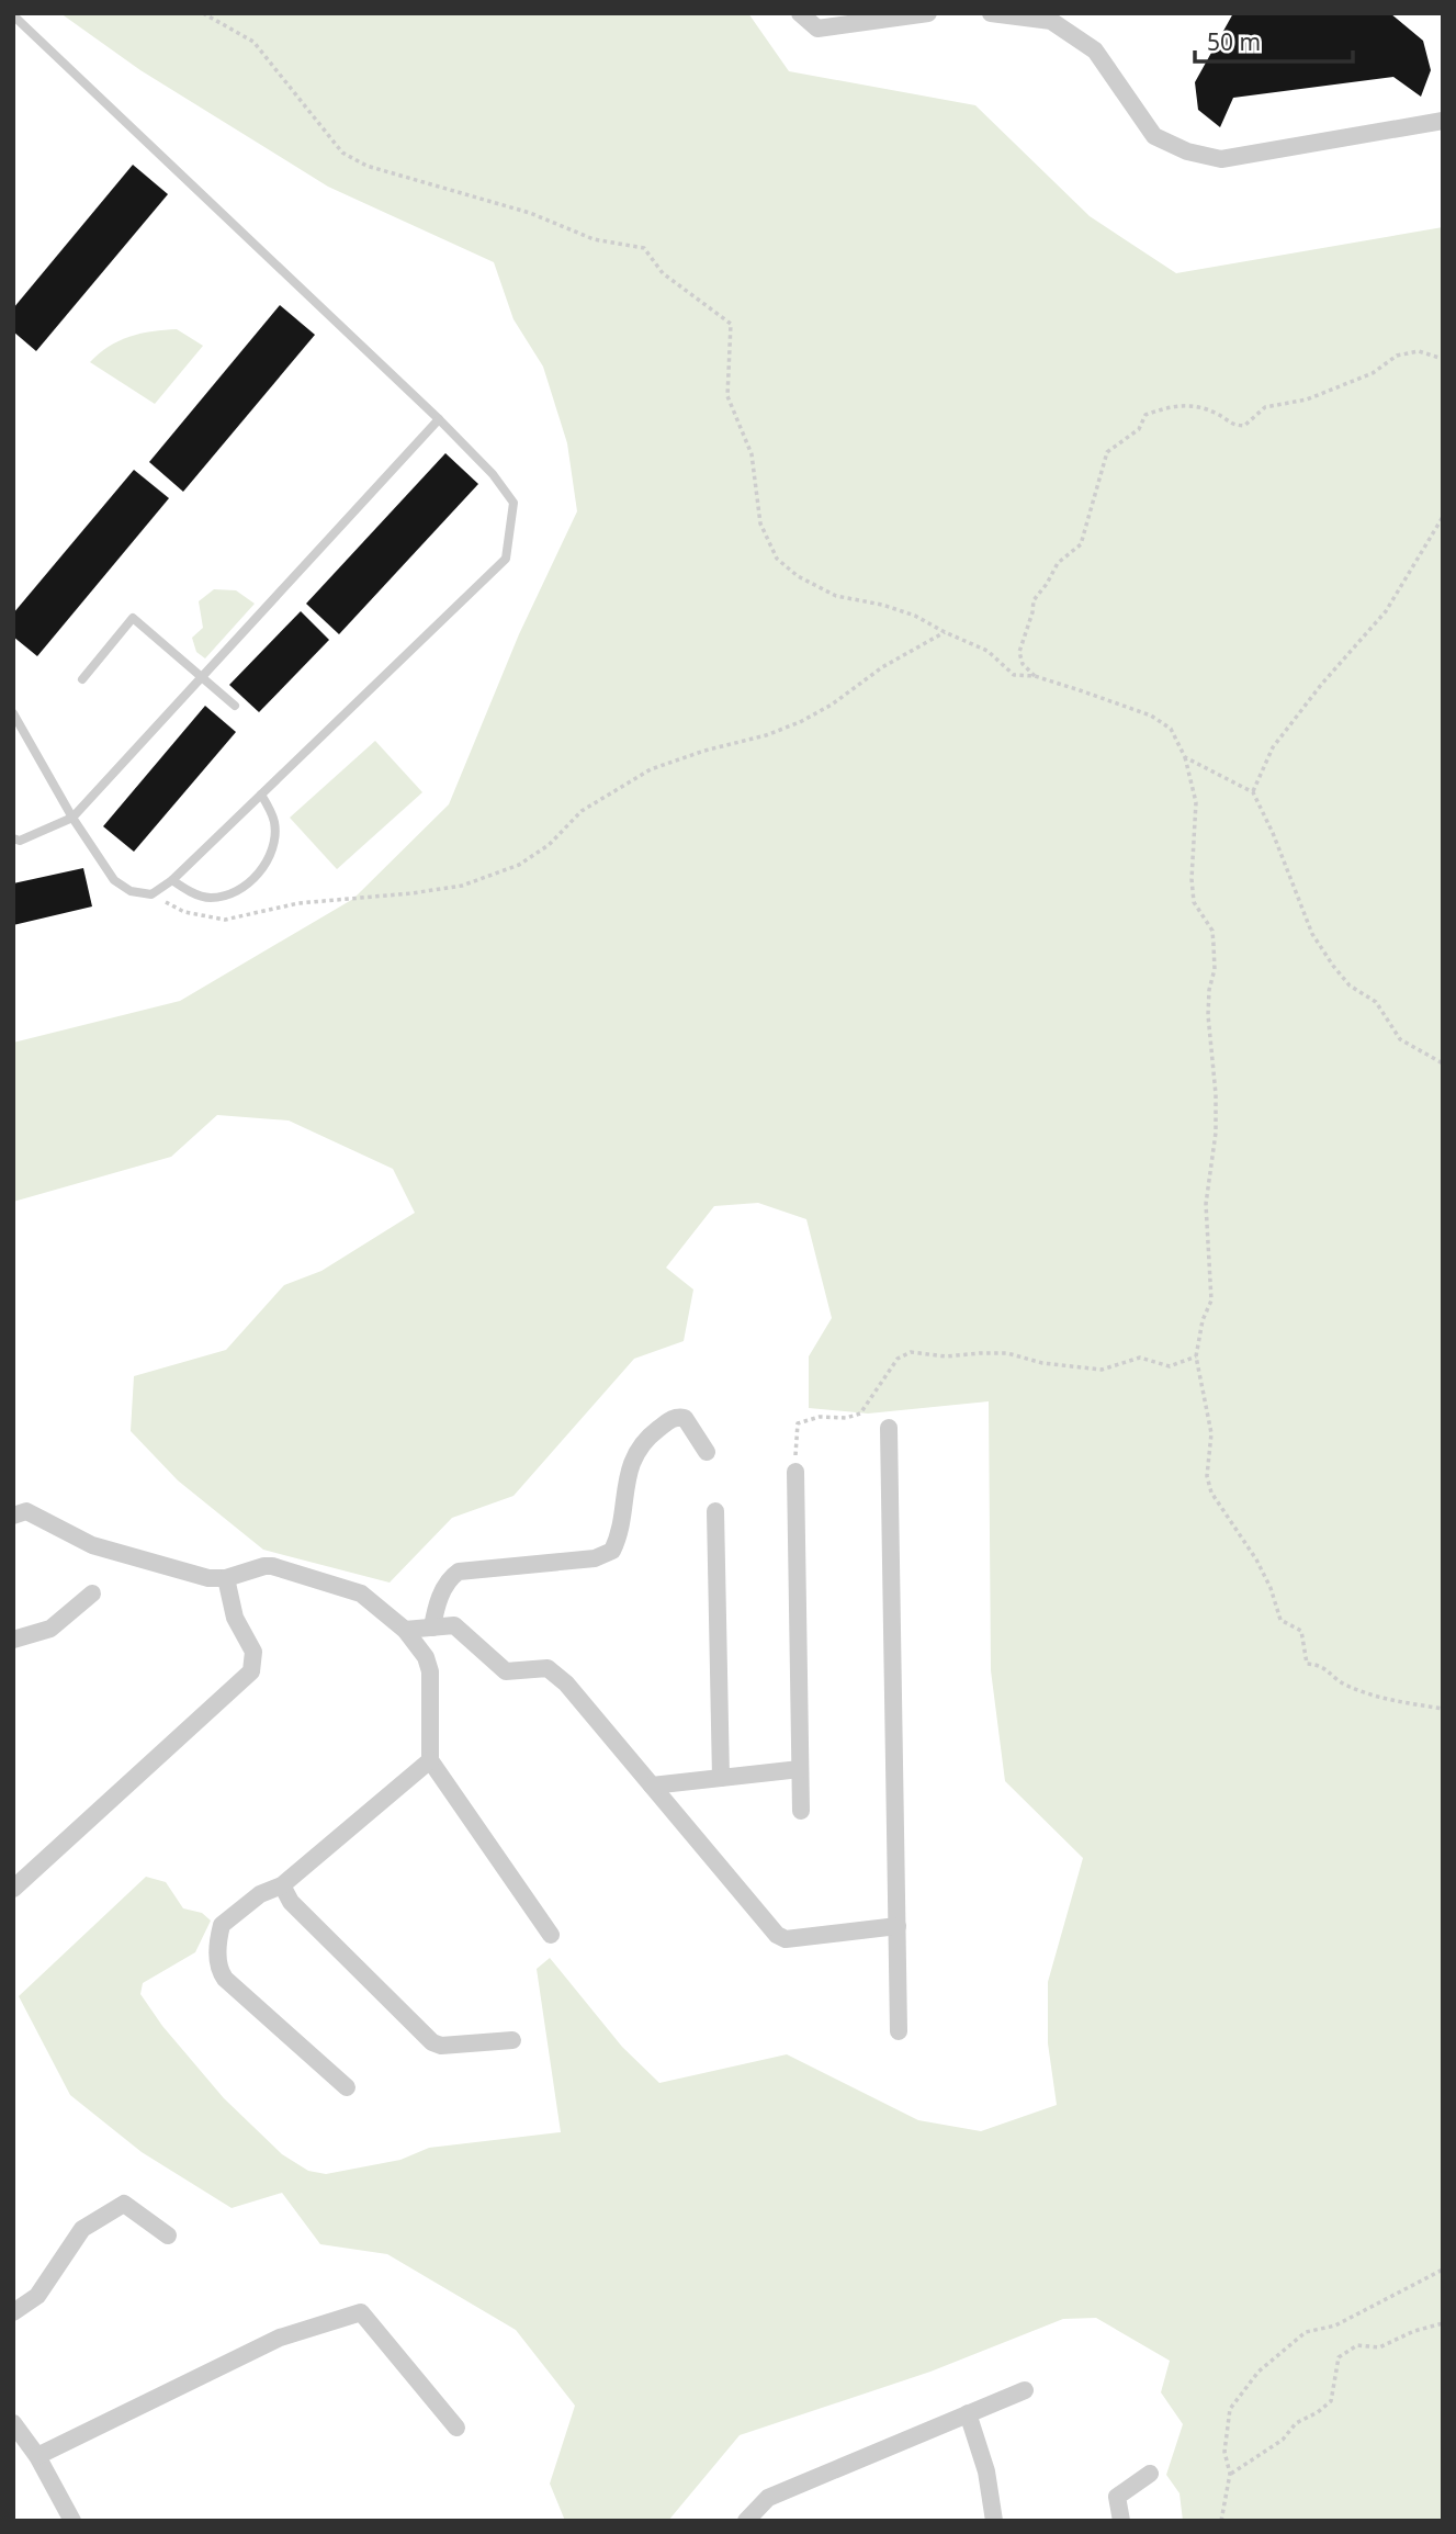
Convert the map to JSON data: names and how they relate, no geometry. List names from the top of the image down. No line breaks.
{"scale_bar":"50 m"}
